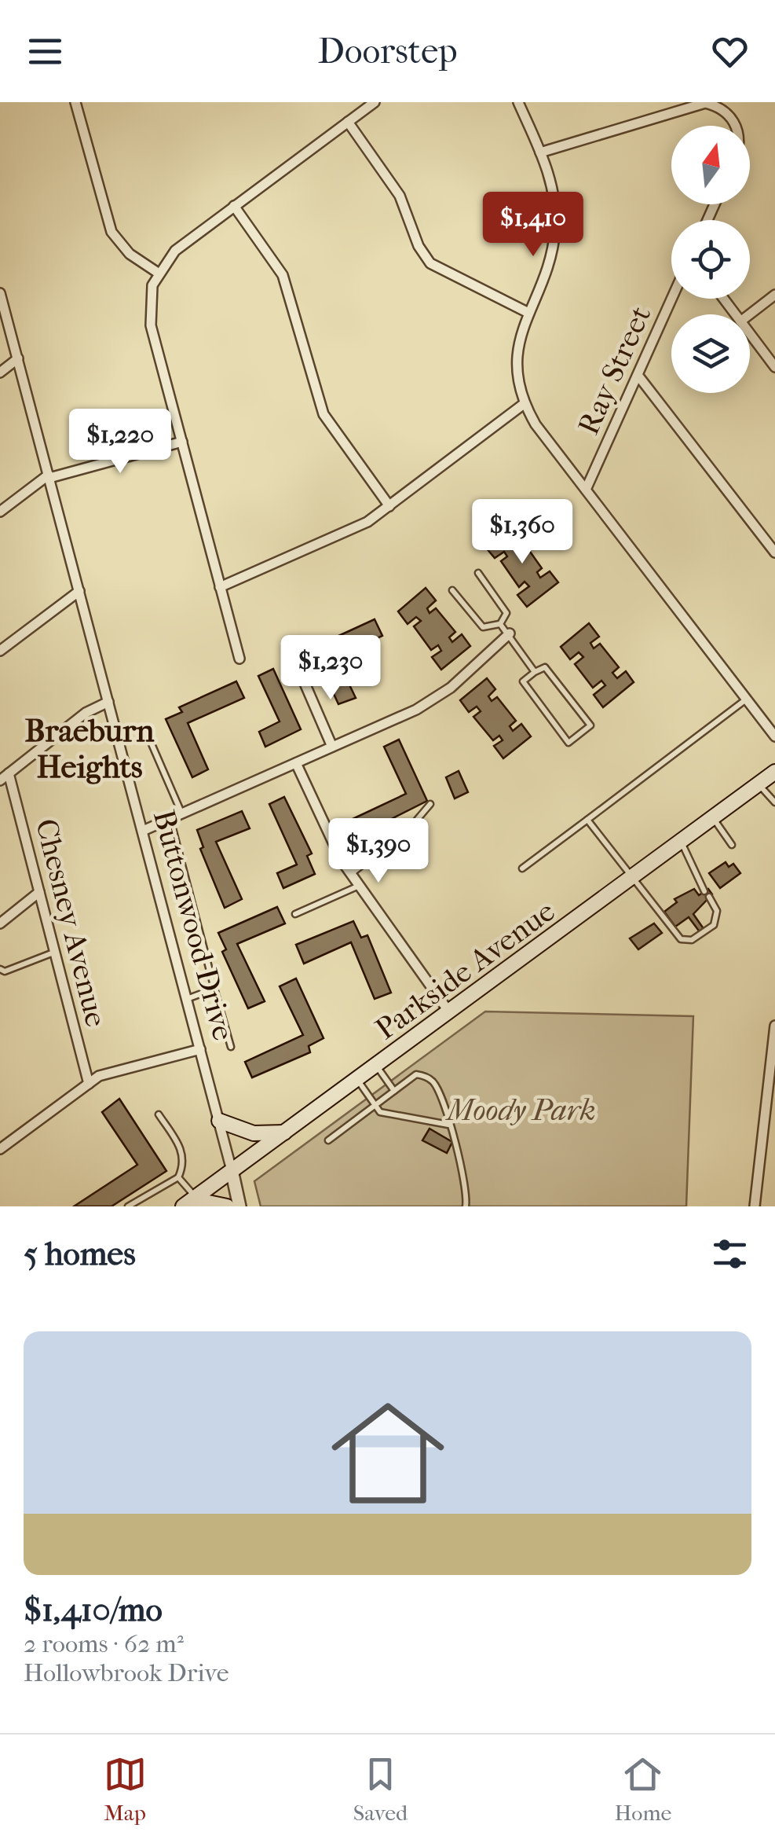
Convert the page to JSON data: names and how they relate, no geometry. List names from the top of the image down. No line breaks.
{"streets":{"main road":["Parkside Avenue"],"street":["Ray Street","Chesney Avenue","Buttonwood Drive"]},"crossings":[["Buttonwood Drive","Parkside Avenue"]],"districts":["Braeburn Heights"],"parks":["Moody Park"],"north":"top","page":{"header":"Doorstep","price":["$1,410","$1,220","$1,360","$1,230","$1,390"],"heading":"5 homes","list":[{"name":"$1,410/mo","note":"2 rooms · 62 m² · Hollowbrook Drive"}],"tabs":["Map","Saved","Home"]}}
